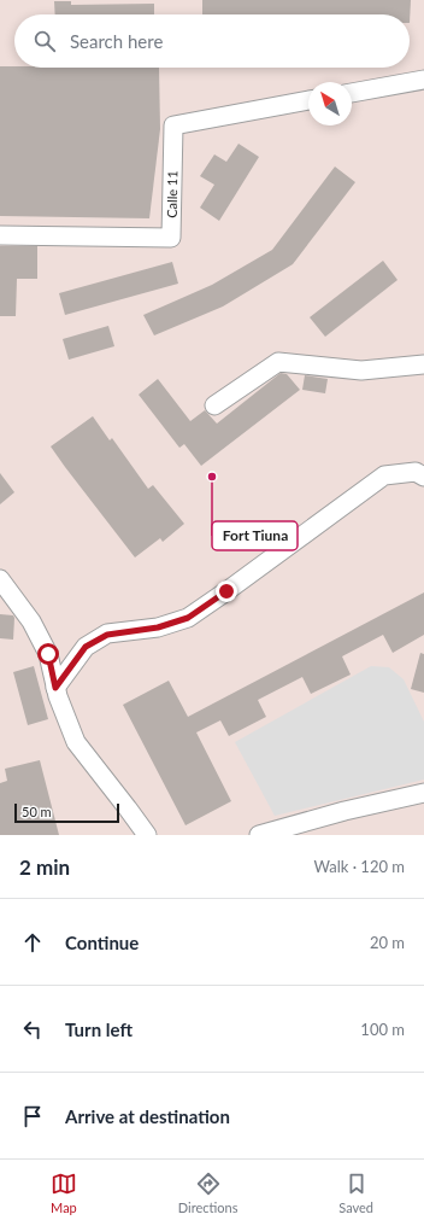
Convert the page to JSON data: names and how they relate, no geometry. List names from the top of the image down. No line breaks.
{"streets":{"street":["Calle 11"]},"places":["Fort Tiuna"],"scale_bar":"50 m","north":"top left","page":{"search":"Search here","scale":"50 m","heading":["2 min","Walk · 120 m"],"list":[["Continue","20 m"],["Turn left","100 m"],"Arrive at destination"],"nav":["Map","Directions","Saved"]}}
